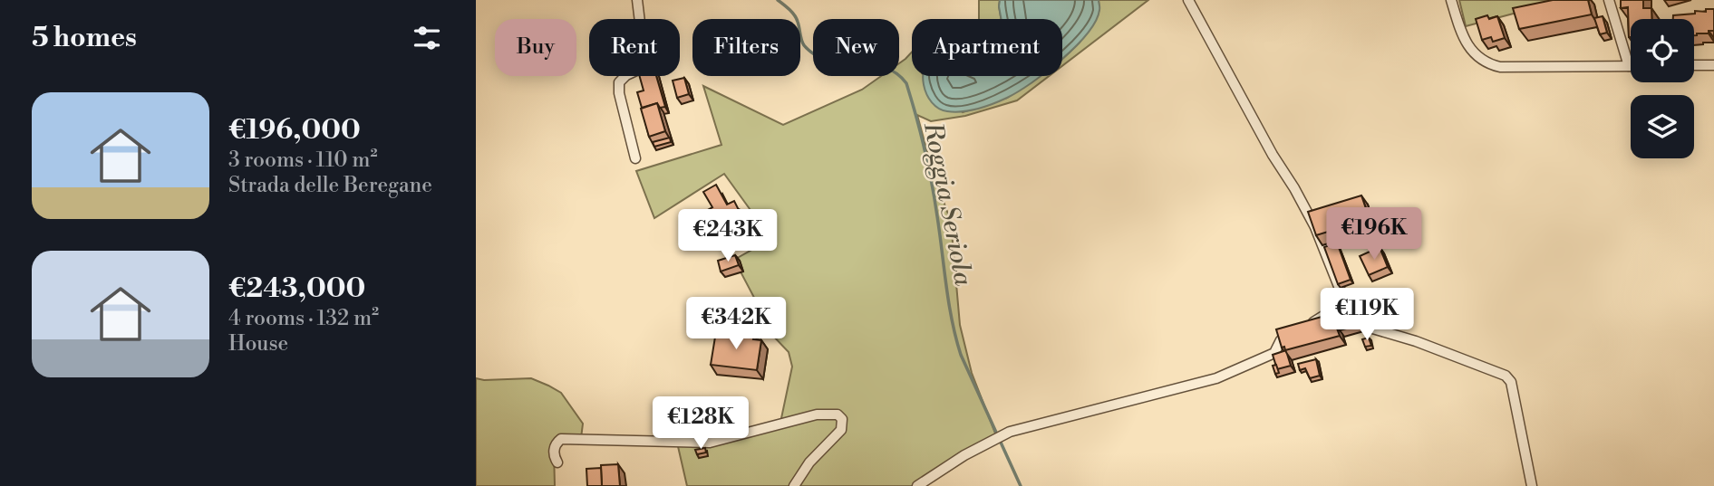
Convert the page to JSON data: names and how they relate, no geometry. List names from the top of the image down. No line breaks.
{"water":["Roggia Seriola"],"page":{"heading":"5 homes","chip":["Buy","Rent","Filters","New","Apartment"],"list":[{"name":"€196,000","note":"3 rooms · 110 m² · Strada delle Beregane"},{"name":"€243,000","note":"4 rooms · 132 m² · House"}],"price":["€196K","€243K","€119K","€342K","€128K"]}}
